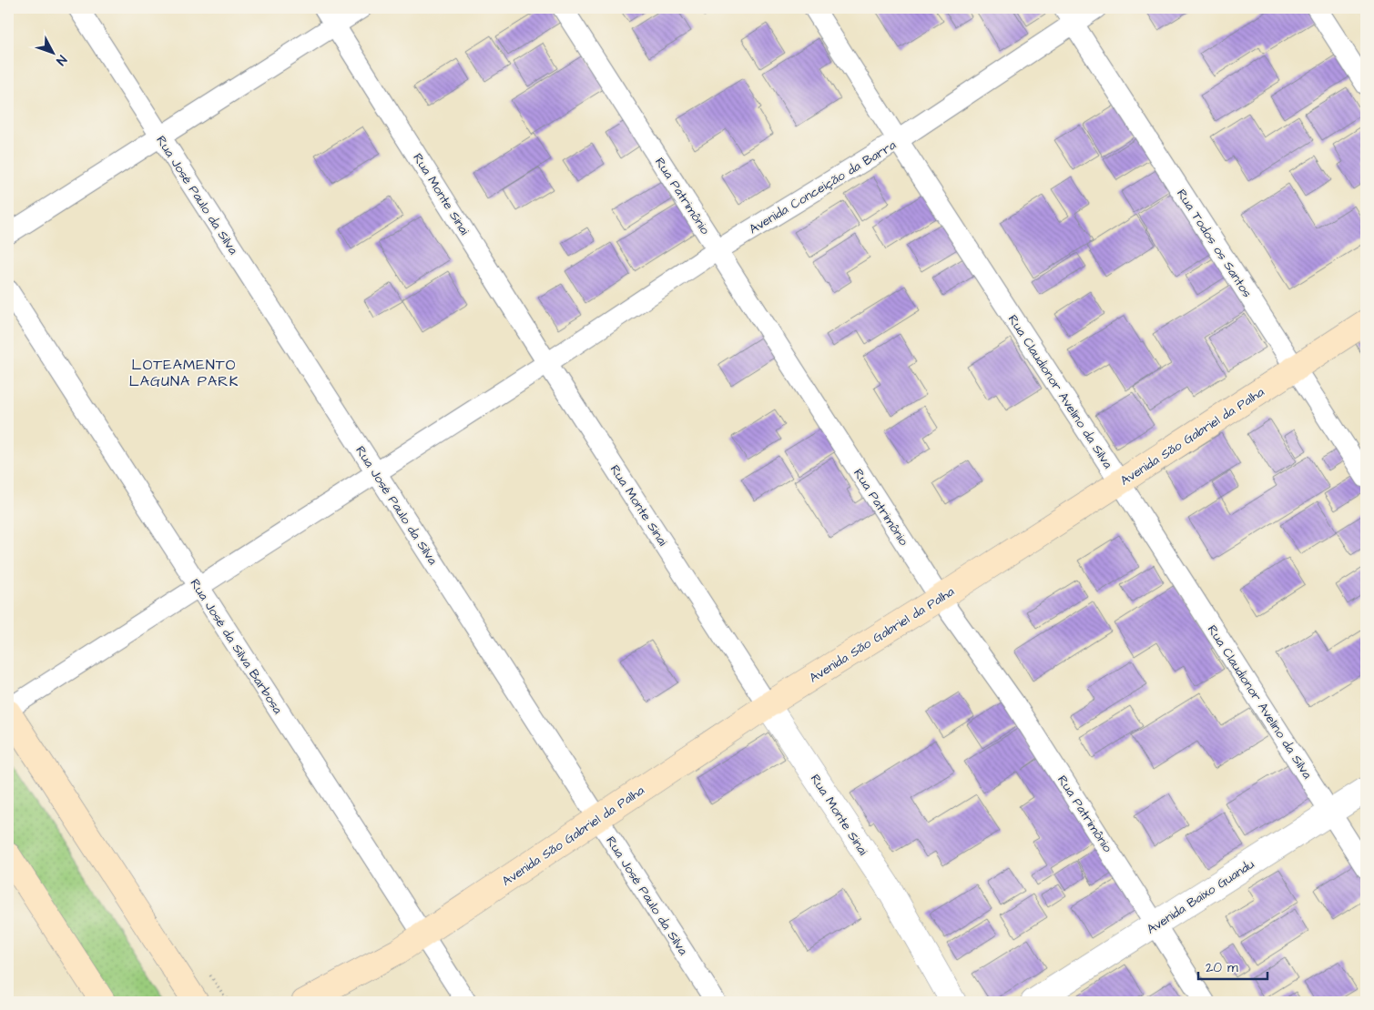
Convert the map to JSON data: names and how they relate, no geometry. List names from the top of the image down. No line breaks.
{"streets":{"main road":["Avenida São Gabriel da Palha"],"street":["Avenida Conceição da Barra","Rua Monte Sinai","Rua José Paulo da Silva","Rua Patrimônio","Rua Todos os Santos","Rua Claudionor Avelino da Silva","Rua José da Silva Barbosa","Avenida Baixo Guandu"]},"crossings":[["Avenida Conceição da Barra","Rua Monte Sinai"],["Avenida Conceição da Barra","Rua José Paulo da Silva"],["Avenida Conceição da Barra","Rua Patrimônio"],["Avenida Conceição da Barra","Rua Todos os Santos"],["Avenida Conceição da Barra","Rua Claudionor Avelino da Silva"],["Avenida Conceição da Barra","Rua José da Silva Barbosa"],["Rua Monte Sinai","Avenida São Gabriel da Palha"],["Rua José Paulo da Silva","Avenida São Gabriel da Palha"],["Rua Patrimônio","Avenida São Gabriel da Palha"],["Rua Patrimônio","Avenida Baixo Guandu"],["Rua Todos os Santos","Avenida São Gabriel da Palha"],["Rua Claudionor Avelino da Silva","Avenida São Gabriel da Palha"],["Rua Claudionor Avelino da Silva","Avenida Baixo Guandu"],["Avenida São Gabriel da Palha","Rua José da Silva Barbosa"]],"districts":["LOTEAMENTO LAGUNA PARK"],"scale_bar":"20 m","north":"bottom right"}
